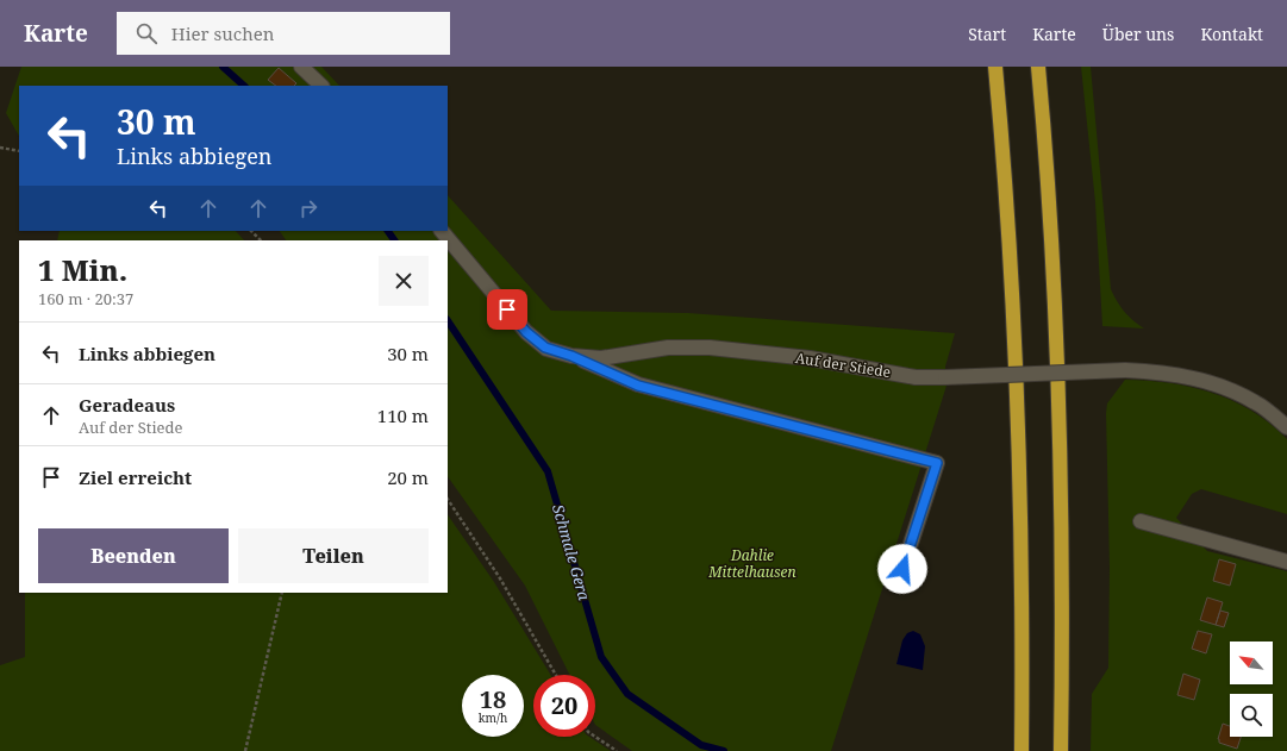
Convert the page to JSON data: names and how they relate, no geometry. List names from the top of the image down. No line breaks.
{"streets":{"lane":["Auf der Stiede"]},"water":["Schmale Gera"],"parks":["Dahlie Mittelhausen"],"north":"top left","page":{"header":"Karte","search":"Hier suchen","nav":["Start","Karte","Über uns","Kontakt"],"turn":["30 m","Links abbiegen"],"heading":["1 Min.","160 m · 20:37"],"list":[{"name":"Links abbiegen","value":"30 m"},{"name":"Geradeaus","note":"Auf der Stiede","value":"110 m"},{"name":"Ziel erreicht","value":"20 m"}],"buttons":["Beenden","Teilen"],"speed":"18 km/h","limit":"20"}}
